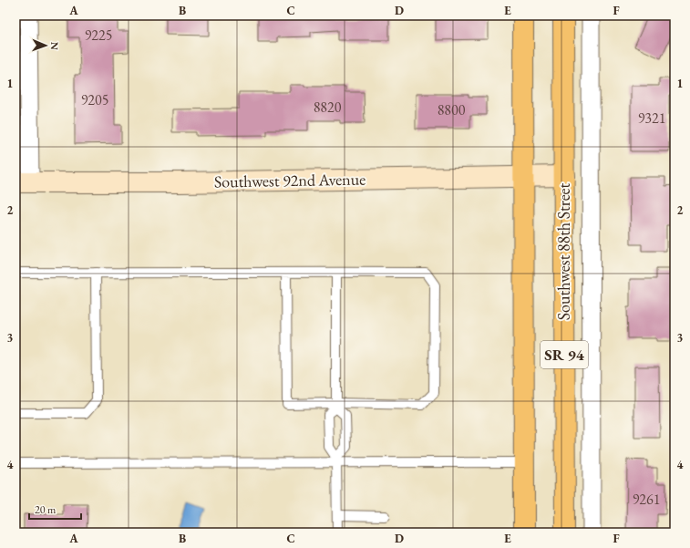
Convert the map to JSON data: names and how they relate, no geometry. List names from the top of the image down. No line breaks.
{"streets":{"main road":["Southwest 88th Street","SR 94"],"street":["Southwest 92nd Avenue"]},"crossings":[["Southwest 92nd Avenue","Southwest 88th Street"],["Southwest 92nd Avenue","SR 94"]],"house_numbers":["9225","9205","8820","8800","9321","9261"],"scale_bar":"20 m","north":"right","grid":{"columns":["A","B","C","D","E","F"],"rows":["1","2","3","4"]}}
